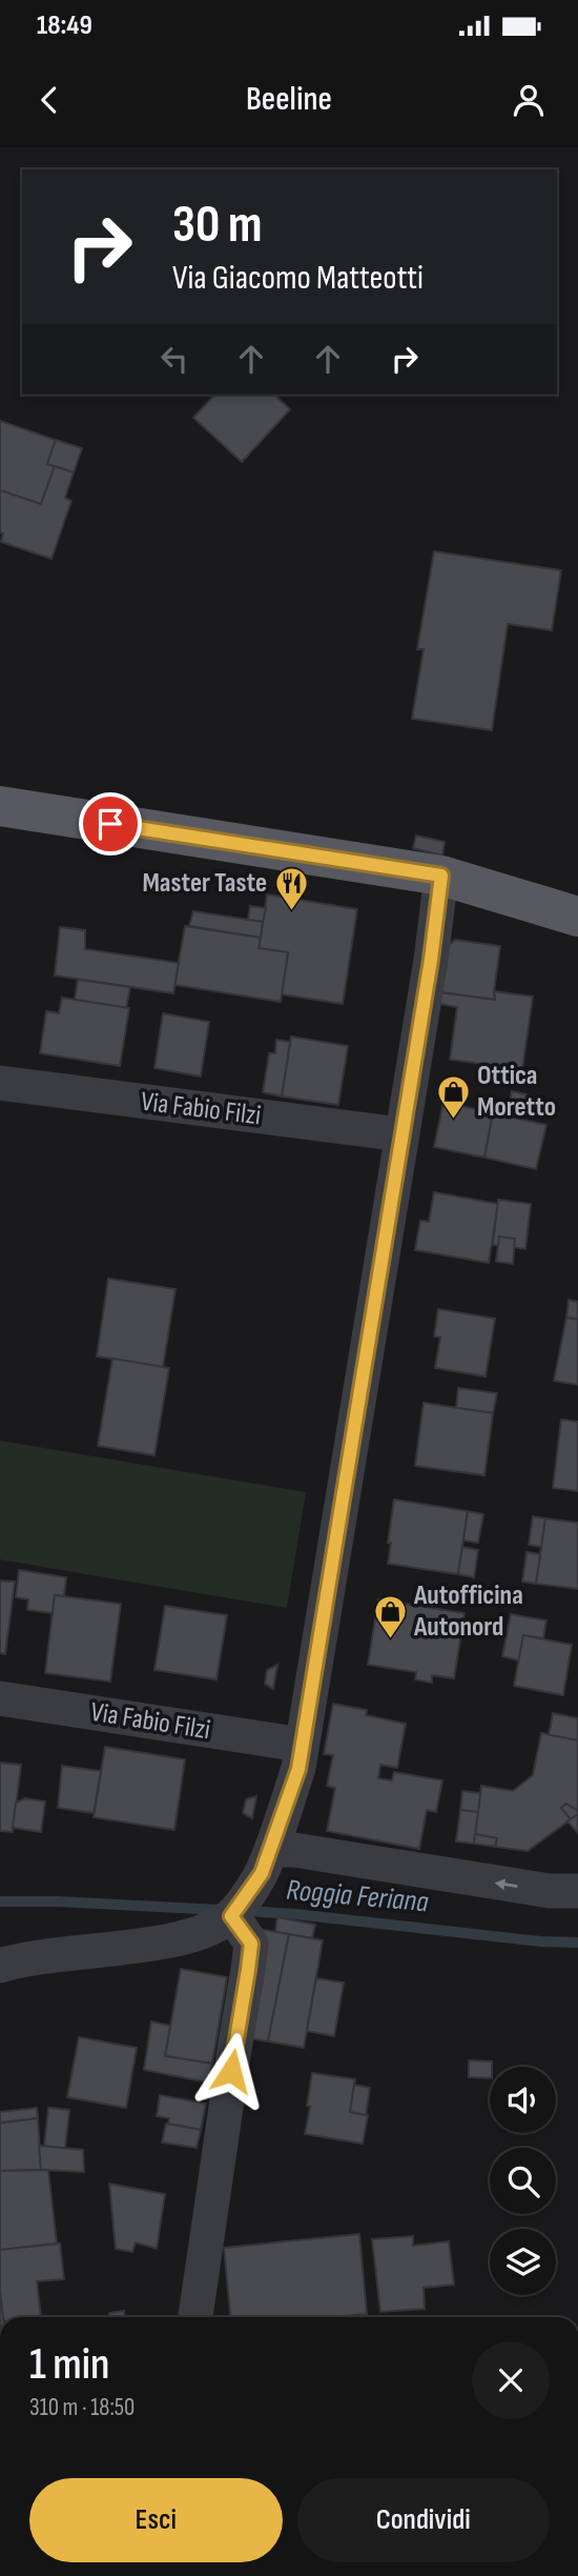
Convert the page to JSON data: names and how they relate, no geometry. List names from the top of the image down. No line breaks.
{"streets":{"street":["Via Fabio Filzi"]},"water":["Roggia Feriana"],"places":{"restaurant":["Master Taste"],"shop":["Ottica Moretto","Autofficina Autonord"]},"page":{"status":"18:49","header":"Beeline","turn":["30 m","Via Giacomo Matteotti"],"heading":["1 min","310 m · 18:50"],"buttons":["Esci","Condividi"]}}
